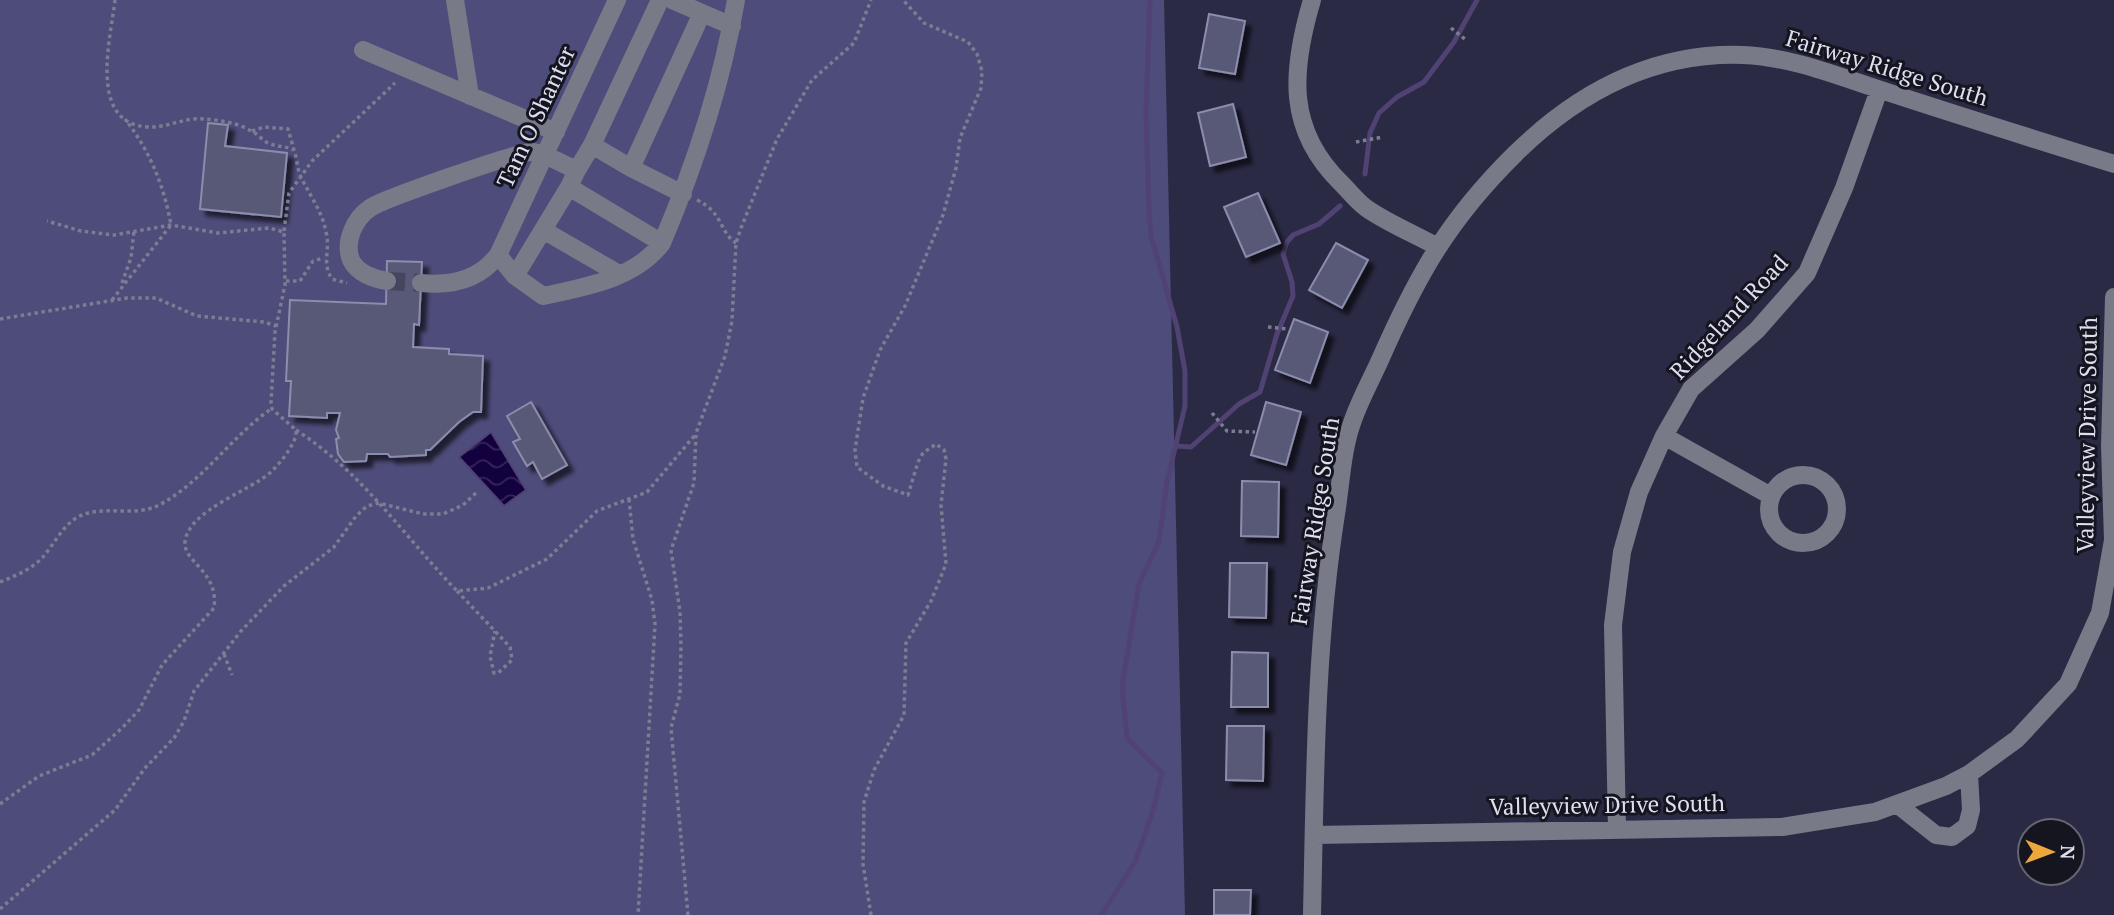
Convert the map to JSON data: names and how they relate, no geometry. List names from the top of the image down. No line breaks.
{"streets":{"street":["Fairway Ridge South","Tam O Shanter","Ridgeland Road","Valleyview Drive South"]},"crossings":[["Fairway Ridge South","Ridgeland Road"],["Fairway Ridge South","Valleyview Drive South"],["Ridgeland Road","Valleyview Drive South"]],"north":"right"}
